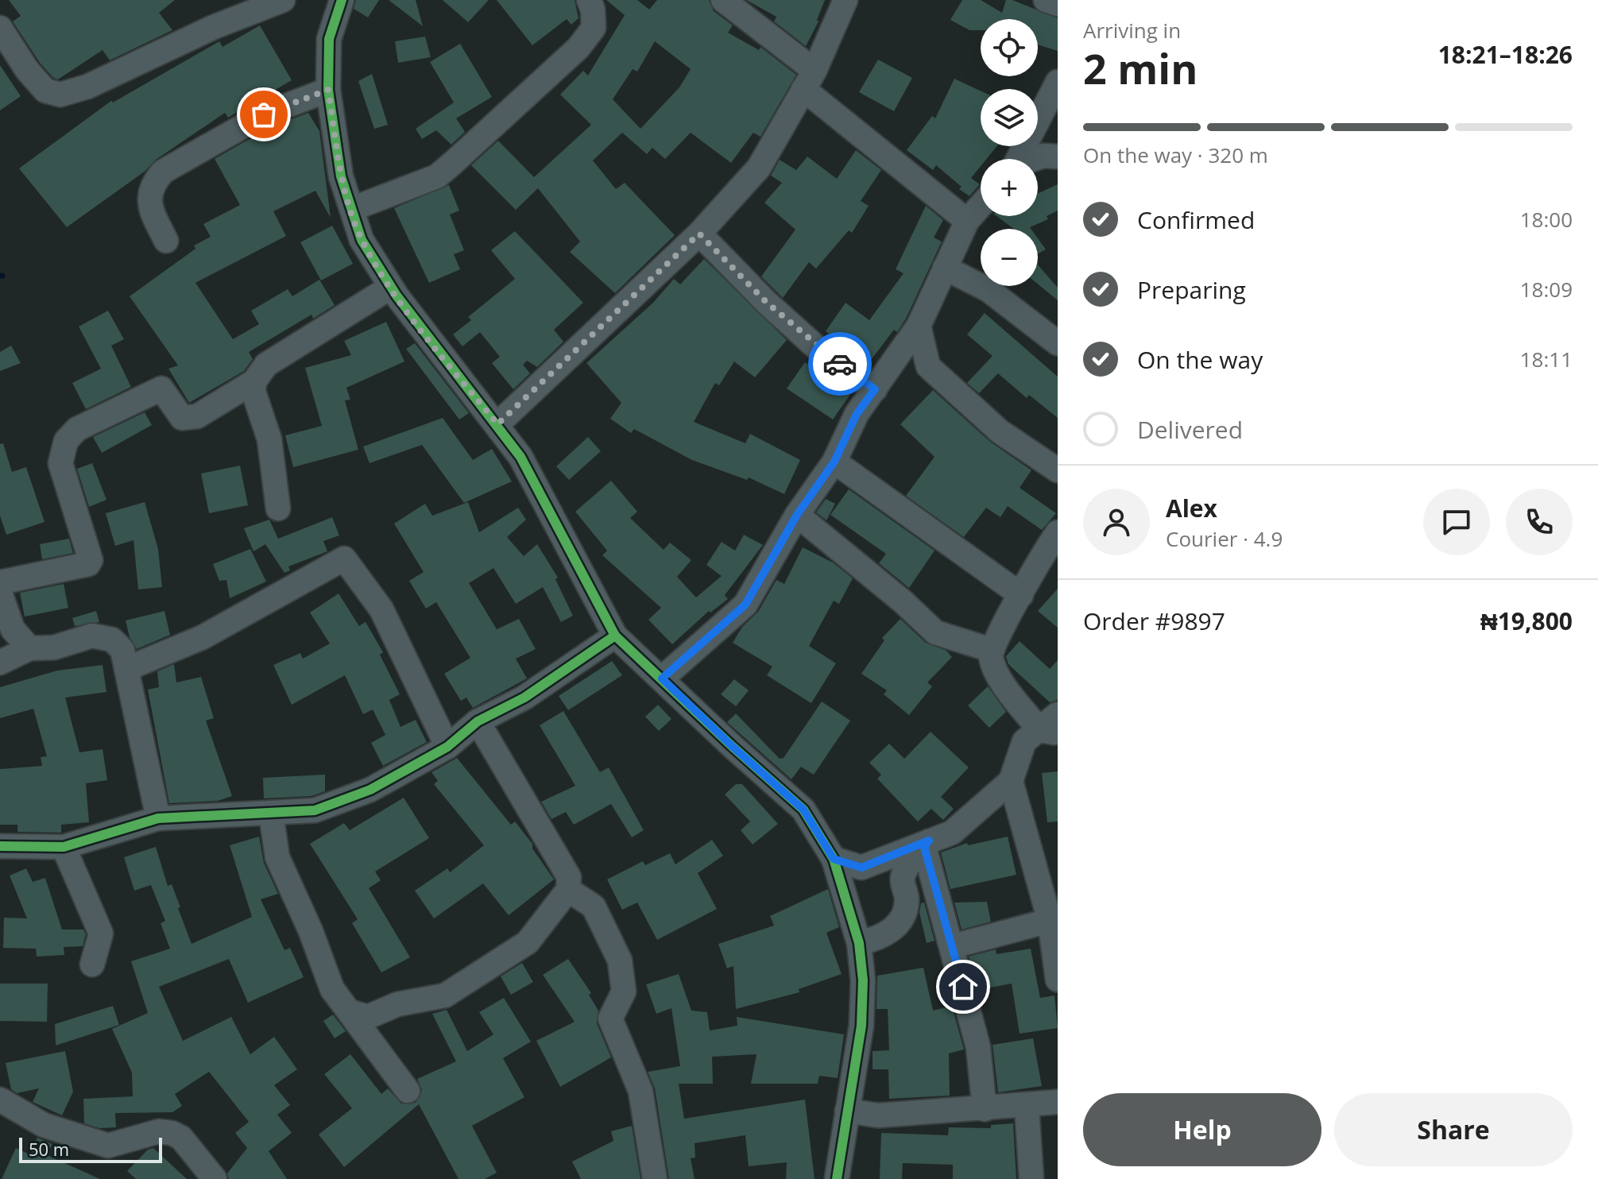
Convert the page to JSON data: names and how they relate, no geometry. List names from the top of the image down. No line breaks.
{"scale_bar":"50 m","page":{"heading":["2 min","Arriving in","18:21–18:26"],"panel":["Alex","Courier · 4.9","Order #9897","₦19,800"],"map_buttons":["+","−"],"bar":"On the way · 320 m","list":[["Confirmed","18:00"],["Preparing","18:09"],["On the way","18:11"],"Delivered"],"buttons":["Help","Share"],"scale":"50 m"}}
